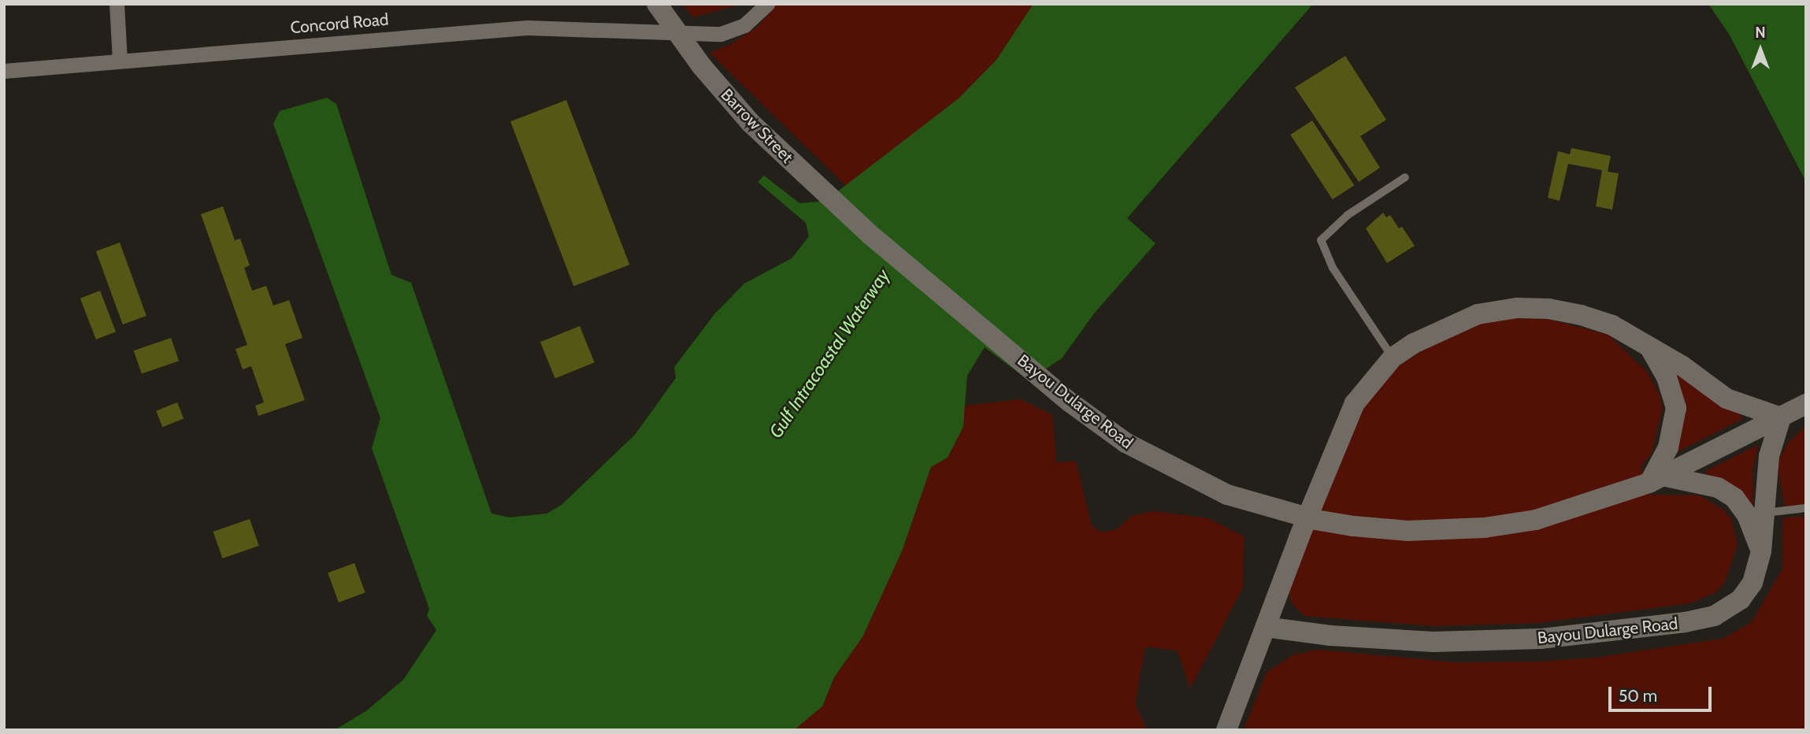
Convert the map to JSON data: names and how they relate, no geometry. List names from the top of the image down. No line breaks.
{"streets":{"main road":["Barrow Street","Bayou Dularge Road"],"street":["Concord Road"]},"crossings":[["Barrow Street","Bayou Dularge Road"]],"water":["Gulf Intracoastal Waterway"],"scale_bar":"50 m","north":"top"}
